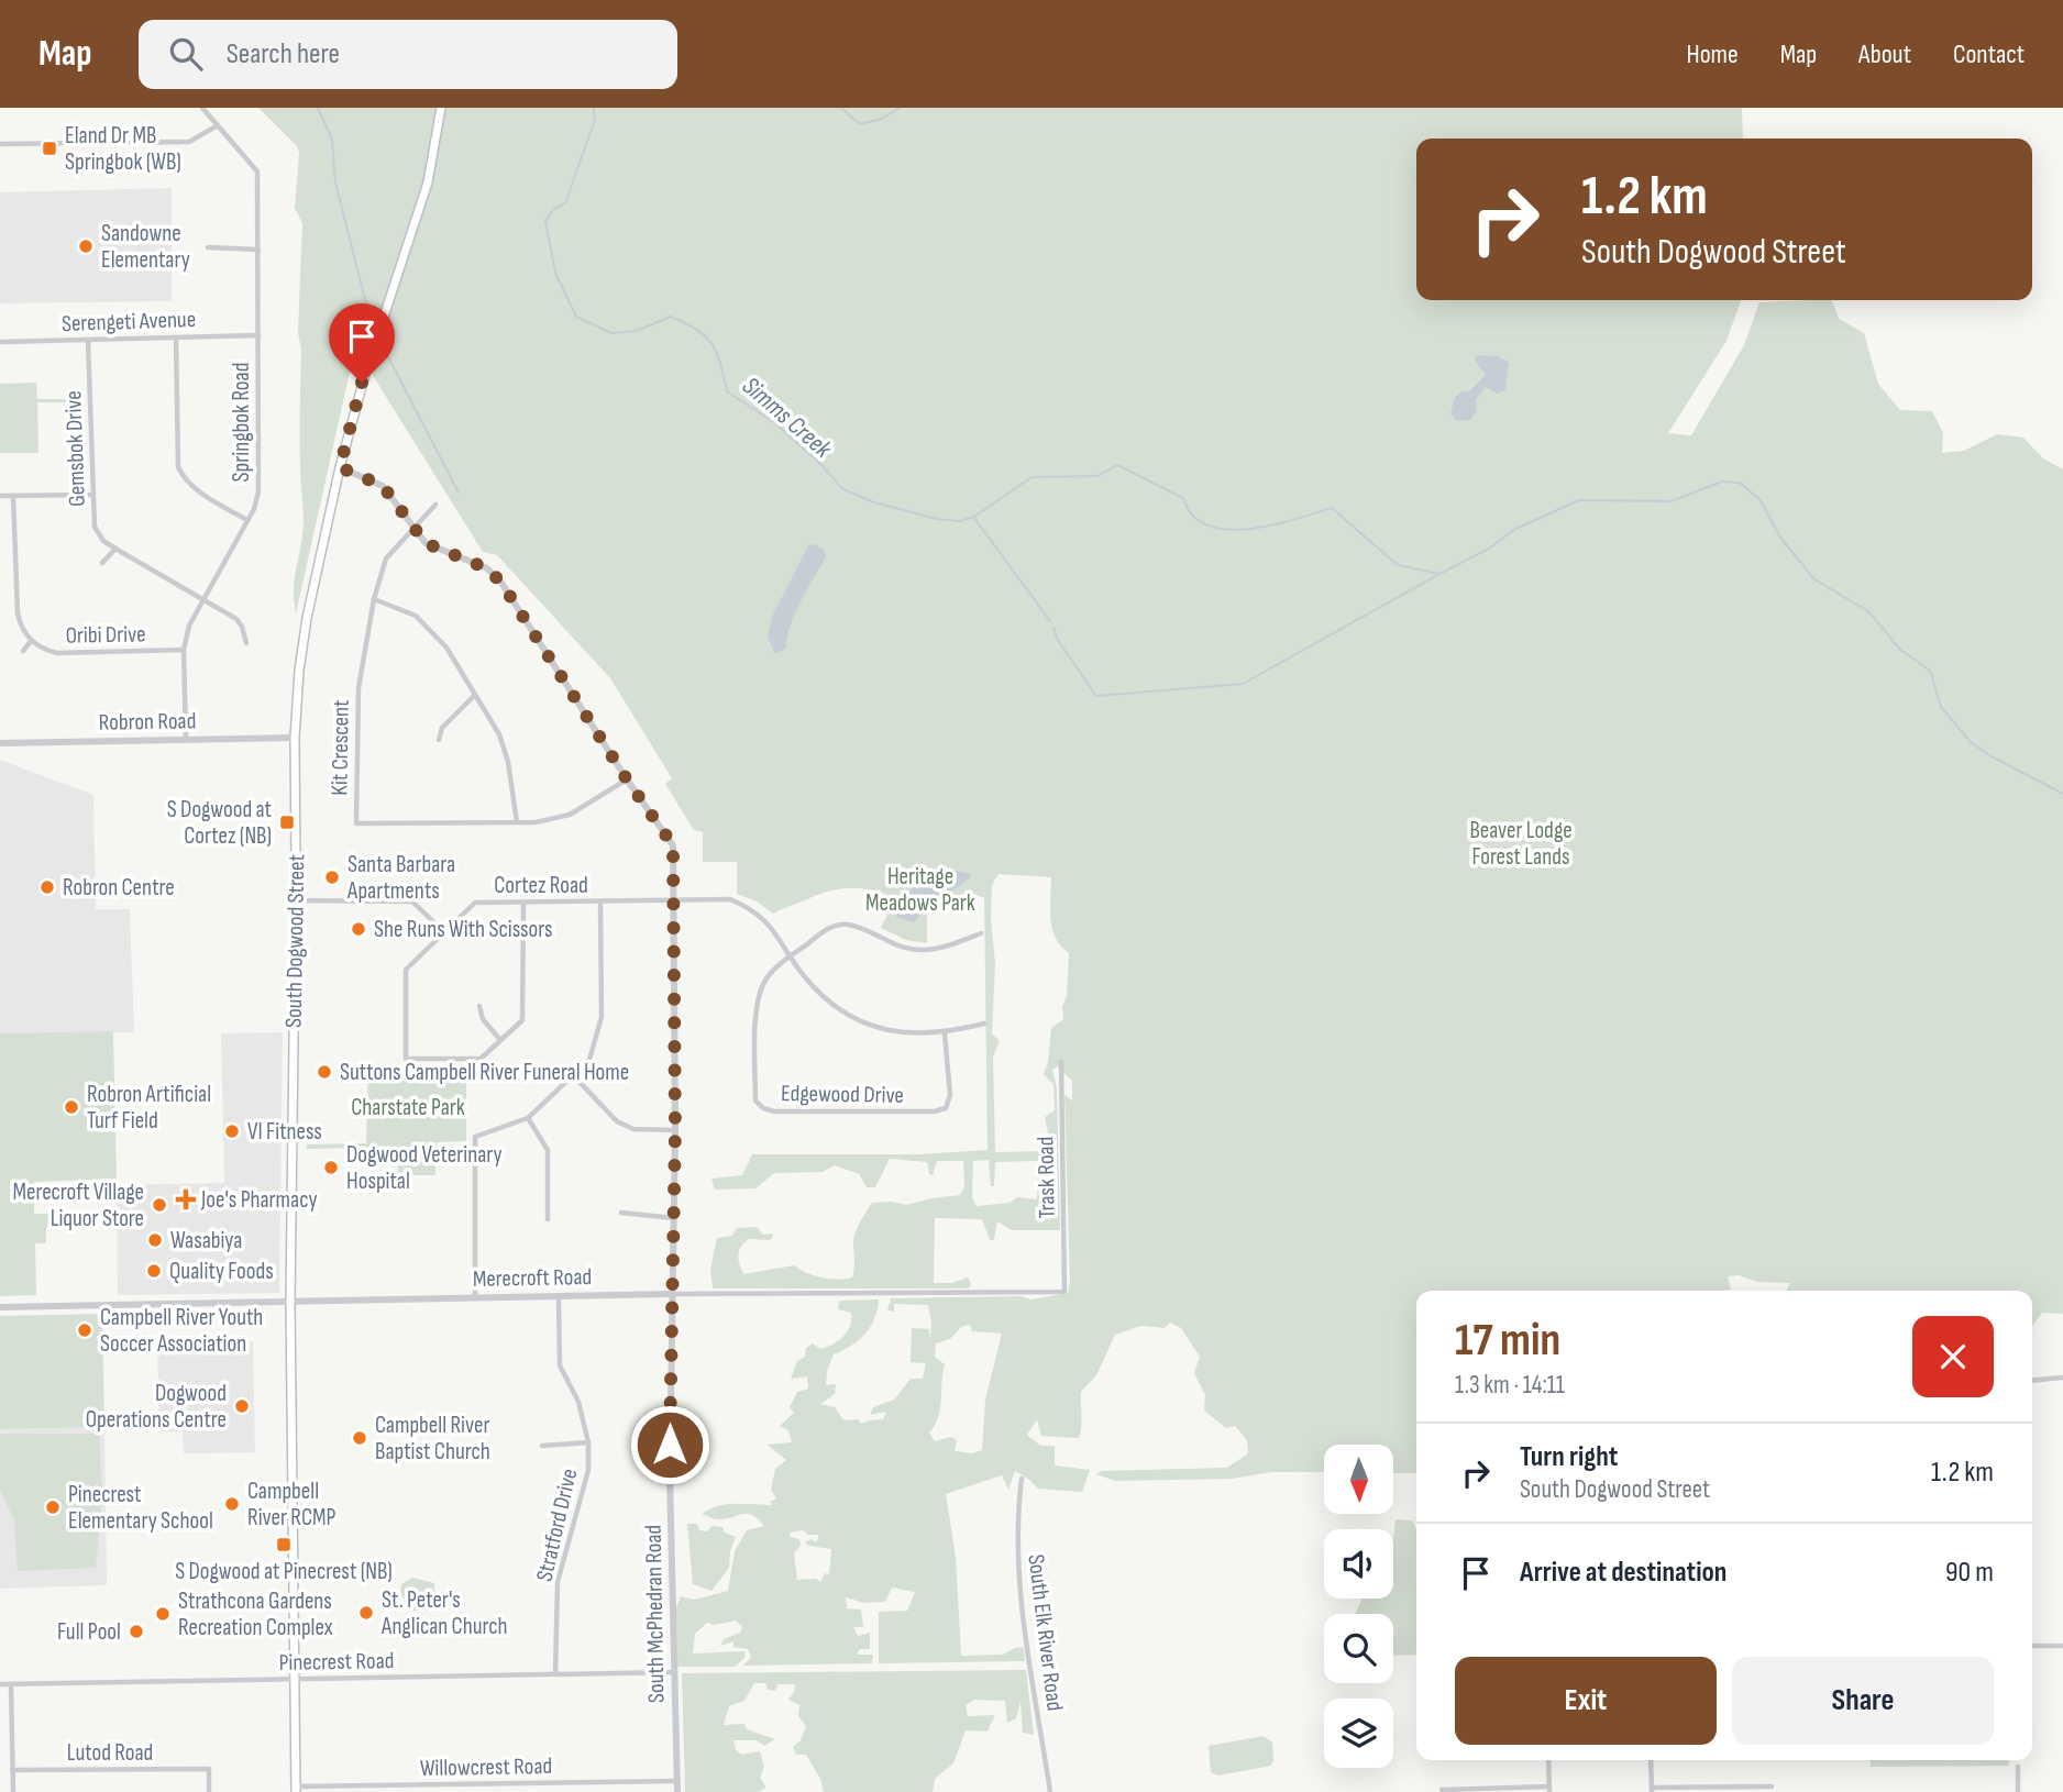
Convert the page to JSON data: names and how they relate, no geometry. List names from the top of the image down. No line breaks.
{"streets":{"main road":["South Dogwood Street"],"street":["Serengeti Avenue","Springbok Road","Gemsbok Drive","Oribi Drive","Robron Road","Kit Crescent","Cortez Road","Edgewood Drive","Trask Road","Merecroft Road","Stratford Drive","South McPhedran Road","South Elk River Road","Pinecrest Road","Lutod Road","Willowcrest Road"]},"crossings":[["Serengeti Avenue","Springbok Road"],["Serengeti Avenue","Gemsbok Drive"],["Springbok Road","Gemsbok Drive"],["Springbok Road","Oribi Drive"],["Springbok Road","Robron Road"],["Robron Road","South Dogwood Street"],["Kit Crescent","South McPhedran Road"],["Cortez Road","Edgewood Drive"],["Cortez Road","South McPhedran Road"],["South Dogwood Street","Merecroft Road"],["South Dogwood Street","South McPhedran Road"],["South Dogwood Street","Pinecrest Road"],["South Dogwood Street","Willowcrest Road"],["Trask Road","Merecroft Road"],["Merecroft Road","Stratford Drive"],["Merecroft Road","South McPhedran Road"],["Stratford Drive","Pinecrest Road"],["South McPhedran Road","Pinecrest Road"],["South McPhedran Road","Willowcrest Road"]],"water":["Simms Creek"],"parks":["Beaver Lodge Forest Lands","Heritage Meadows Park","Charstate Park"],"places":{"transit":["Eland Dr MB Springbok (WB)","S Dogwood at Cortez (NB)","S Dogwood at Pinecrest (NB)"],"other":["Sandowne Elementary","Santa Barbara Apartments","Robron Centre","She Runs With Scissors","Suttons Campbell River Funeral Home","Robron Artificial Turf Field","VI Fitness","Dogwood Veterinary Hospital","Merecroft Village Liquor Store","Wasabiya","Quality Foods","Campbell River Youth Soccer Association","Dogwood Operations Centre","Campbell River Baptist Church","Campbell River RCMP","Pinecrest Elementary School","St. Peter's Anglican Church","Strathcona Gardens Recreation Complex","Full Pool"],"health":["Joe's Pharmacy"]},"north":"bottom","page":{"header":"Map","search":"Search here","nav":["Home","Map","About","Contact"],"turn":["1.2 km","South Dogwood Street"],"heading":["17 min","1.3 km · 14:11"],"list":[{"name":"Turn right","note":"South Dogwood Street","value":"1.2 km"},{"name":"Arrive at destination","value":"90 m"}],"buttons":["Exit","Share"]}}
